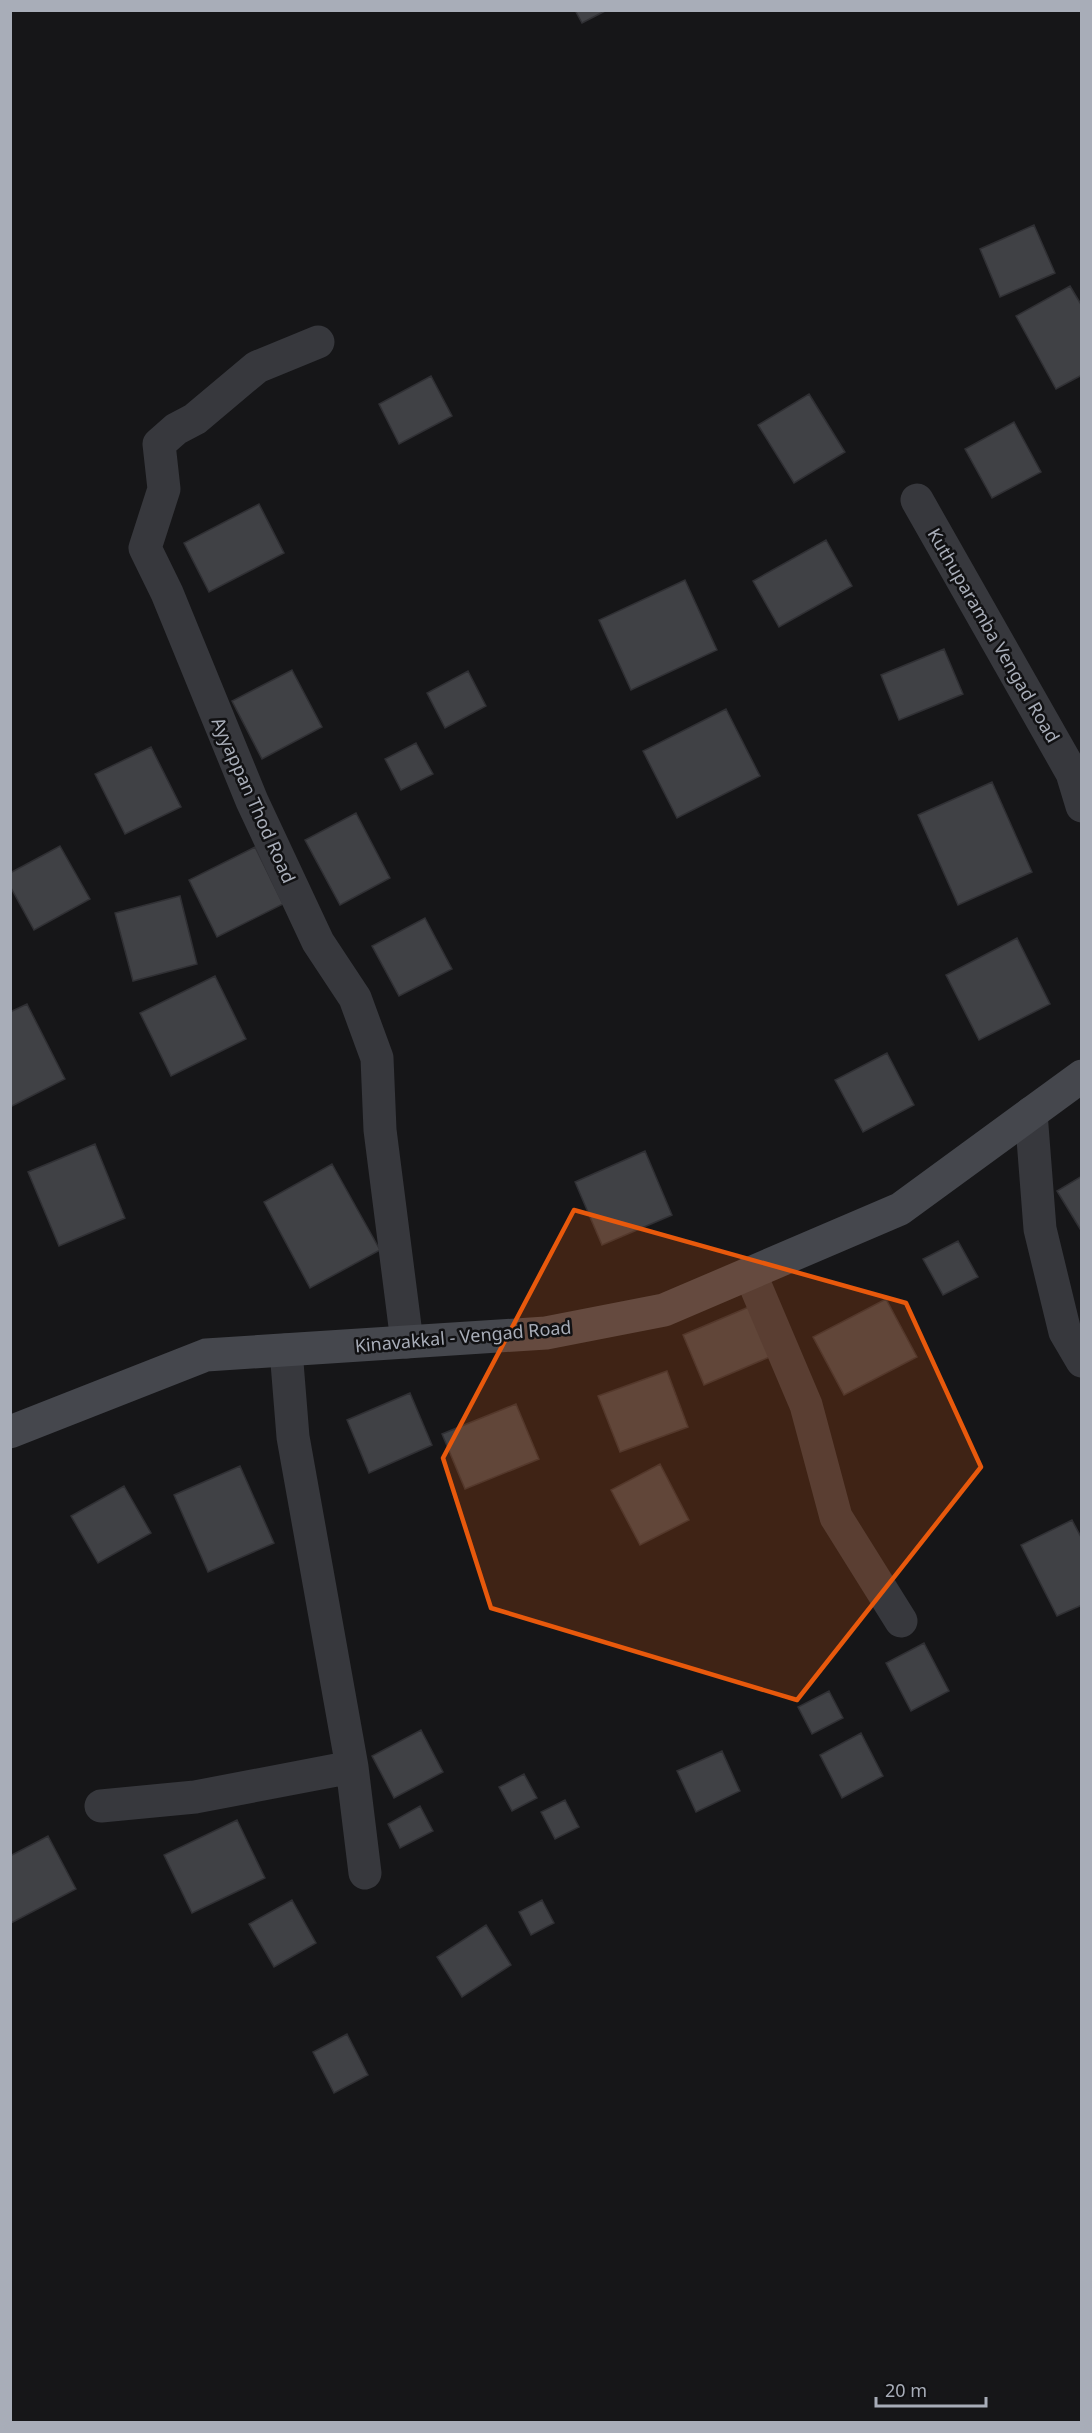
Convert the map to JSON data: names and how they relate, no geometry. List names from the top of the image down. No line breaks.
{"streets":{"main road":["Kinavakkal - Vengad Road"],"street":["Kuthuparamba Vengad Road","Ayyappan Thod Road"]},"crossings":[["Ayyappan Thod Road","Kinavakkal - Vengad Road"]],"scale_bar":"20 m"}
